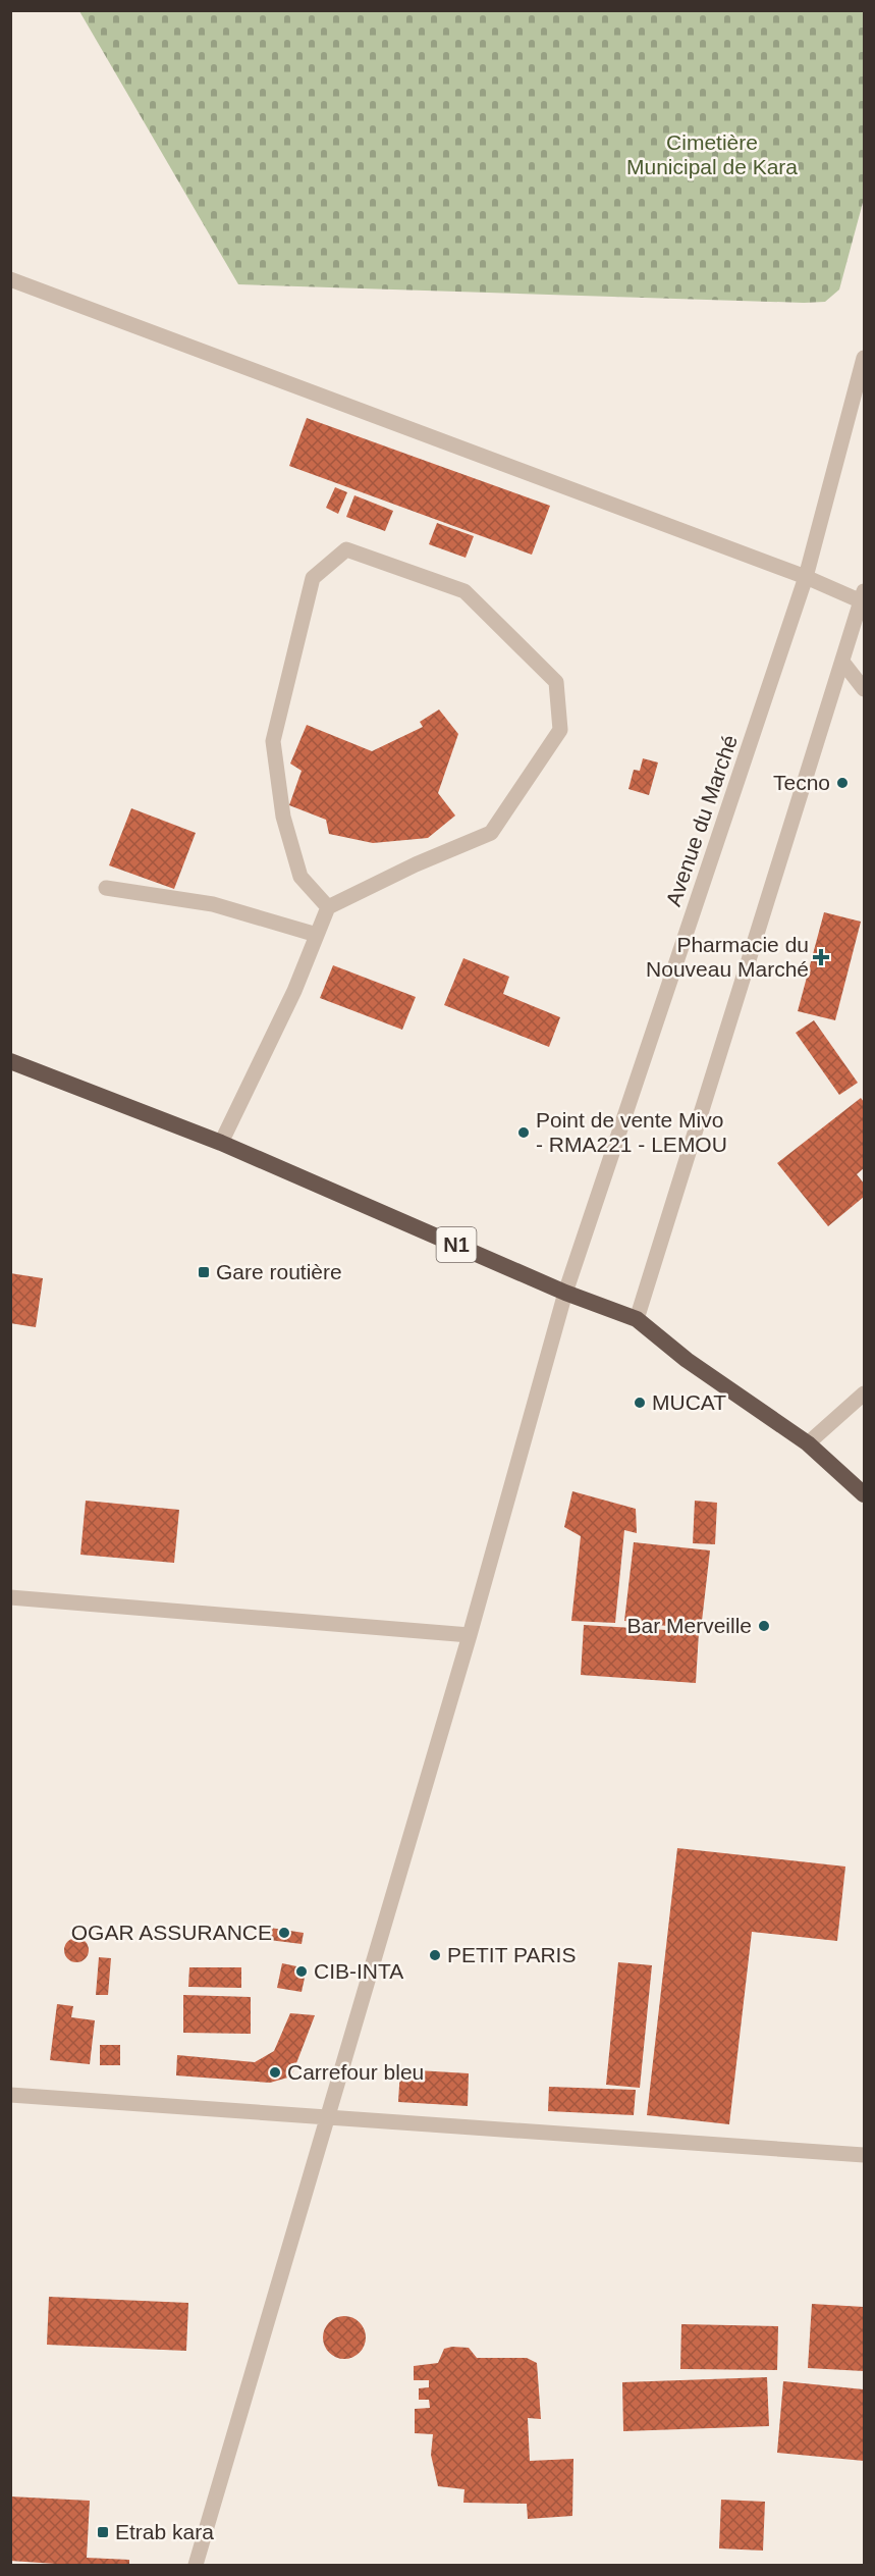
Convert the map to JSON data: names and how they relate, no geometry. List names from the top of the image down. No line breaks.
{"streets":{"highway":["N1"],"street":["Avenue du Marché"]},"crossings":[["Avenue du Marché","N1"]],"parks":["Cimetière Municipal de Kara"],"places":{"other":["Tecno","Point de vente Mivo - RMA221 - LEMOU","MUCAT","Bar Merveille","OGAR ASSURANCE","PETIT PARIS","CIB-INTA","Carrefour bleu"],"health":["Pharmacie du Nouveau Marché"],"transit":["Gare routière","Etrab kara"]}}
